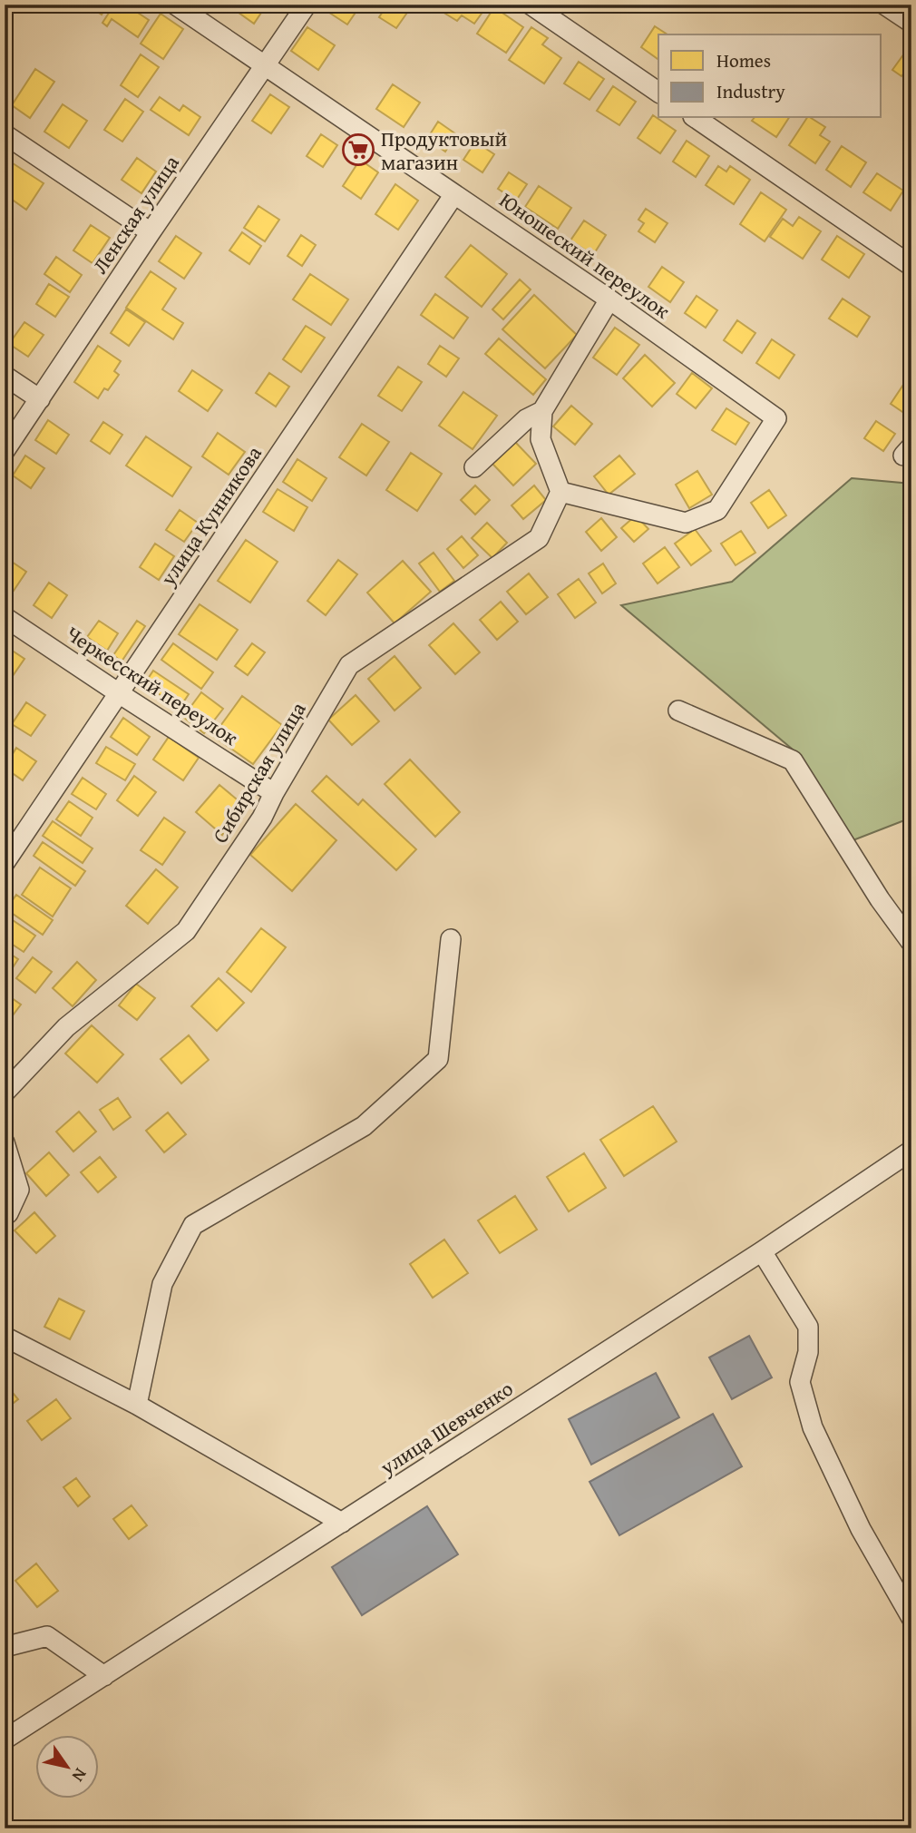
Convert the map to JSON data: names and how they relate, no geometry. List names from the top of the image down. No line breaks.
{"streets":{"street":["Ленская улица","Юношеский переулок","улица Кунникова","Черкесский переулок","Сибирская улица","улица Шевченко"]},"crossings":[["Ленская улица","Юношеский переулок"],["Юношеский переулок","улица Кунникова"],["Юношеский переулок","Сибирская улица"],["улица Кунникова","Черкесский переулок"],["Черкесский переулок","Сибирская улица"]],"places":{"supermarket":["Продуктовый магазин"]},"legend":["Homes","Industry"],"north":"bottom right"}
